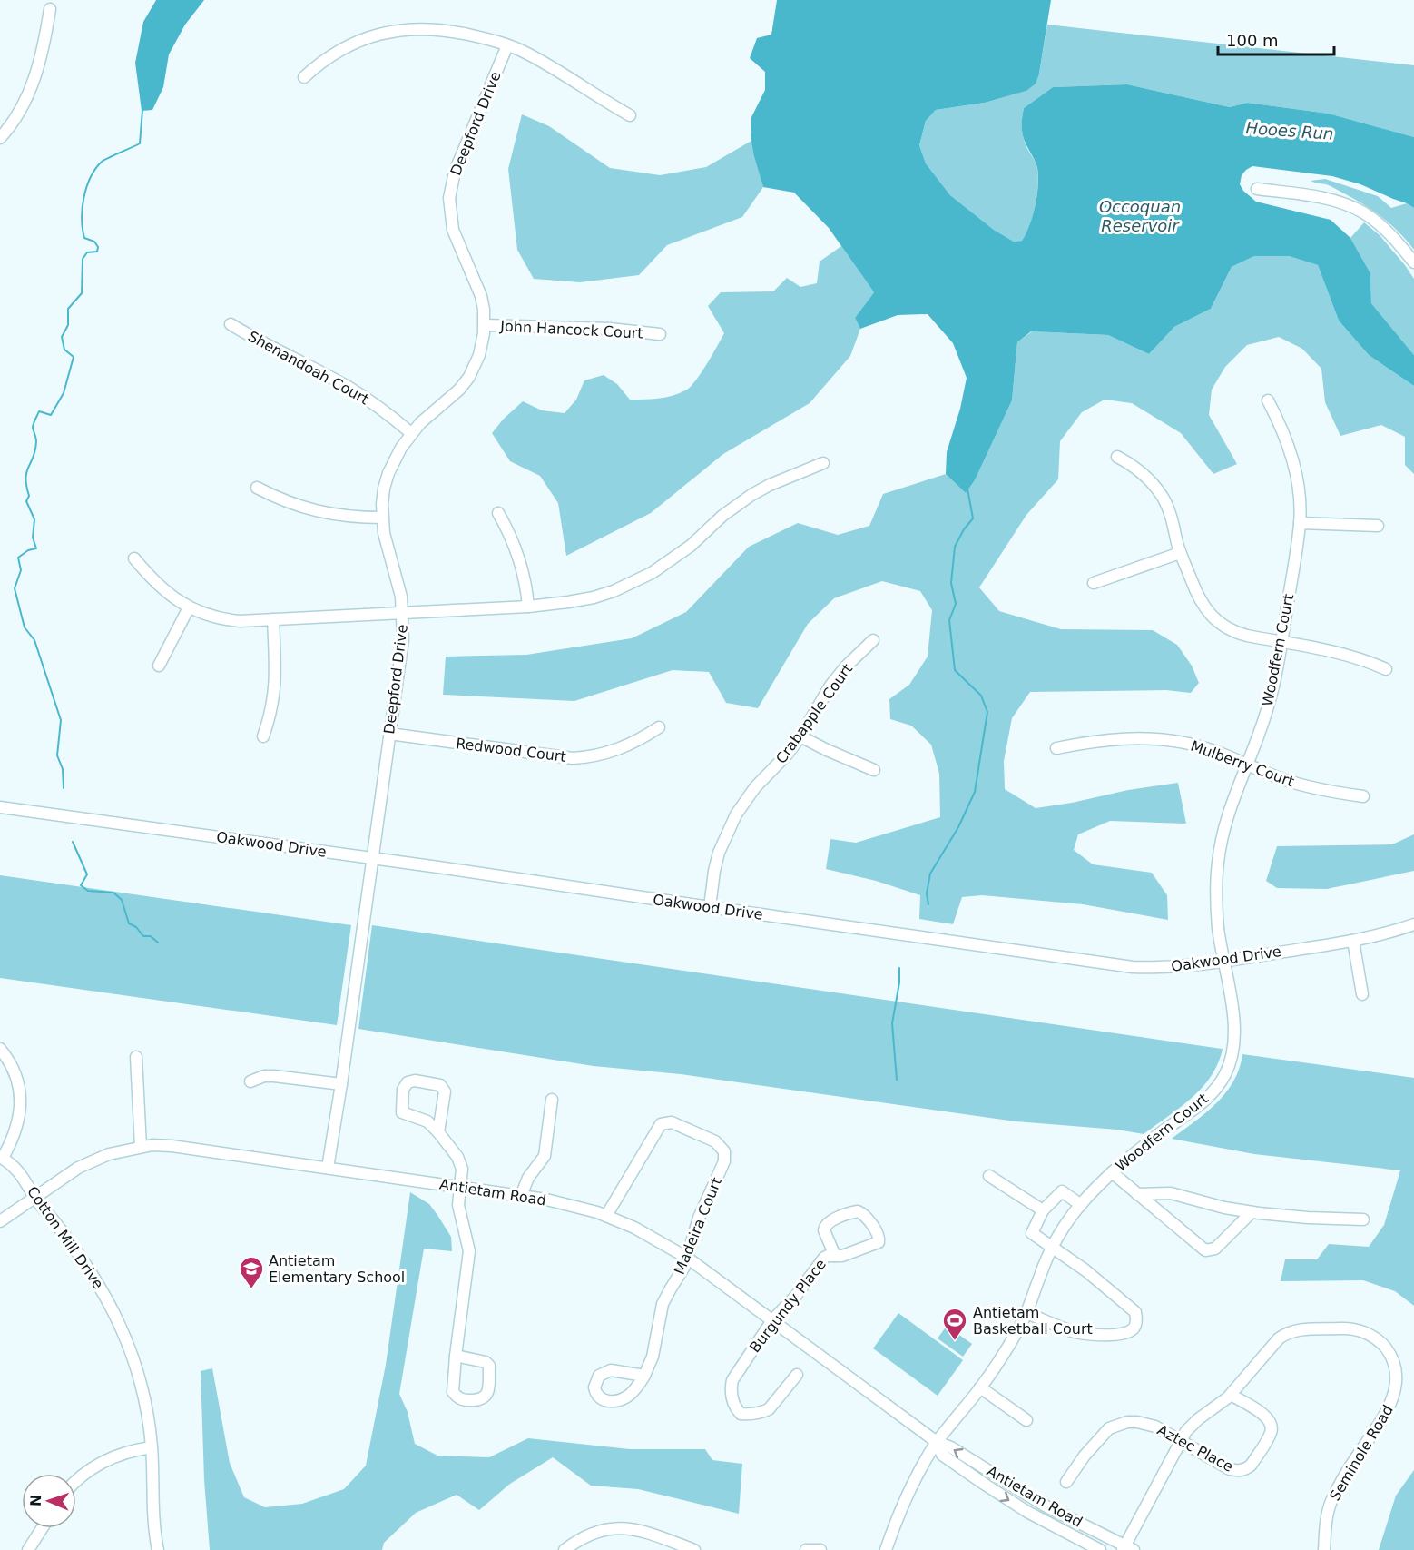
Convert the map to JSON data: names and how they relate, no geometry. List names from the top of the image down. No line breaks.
{"streets":{"street":["Deepford Drive","John Hancock Court","Shenandoah Court","Woodfern Court","Crabapple Court","Redwood Court","Mulberry Court","Oakwood Drive","Antietam Road","Madeira Court","Cotton Mill Drive","Burgundy Place","Aztec Place","Seminole Road"]},"crossings":[["Deepford Drive","John Hancock Court"],["Deepford Drive","Shenandoah Court"],["Deepford Drive","Redwood Court"],["Deepford Drive","Oakwood Drive"],["Deepford Drive","Antietam Road"],["Woodfern Court","Mulberry Court"],["Woodfern Court","Oakwood Drive"],["Woodfern Court","Antietam Road"],["Crabapple Court","Oakwood Drive"],["Antietam Road","Madeira Court"],["Antietam Road","Cotton Mill Drive"],["Antietam Road","Burgundy Place"],["Antietam Road","Seminole Road"],["Aztec Place","Seminole Road"]],"water":["Hooes Run","Occoquan Reservoir"],"places":{"school or university":["Antietam Elementary School"],"sports":["Antietam Basketball Court"]},"scale_bar":"100 m","north":"left"}
